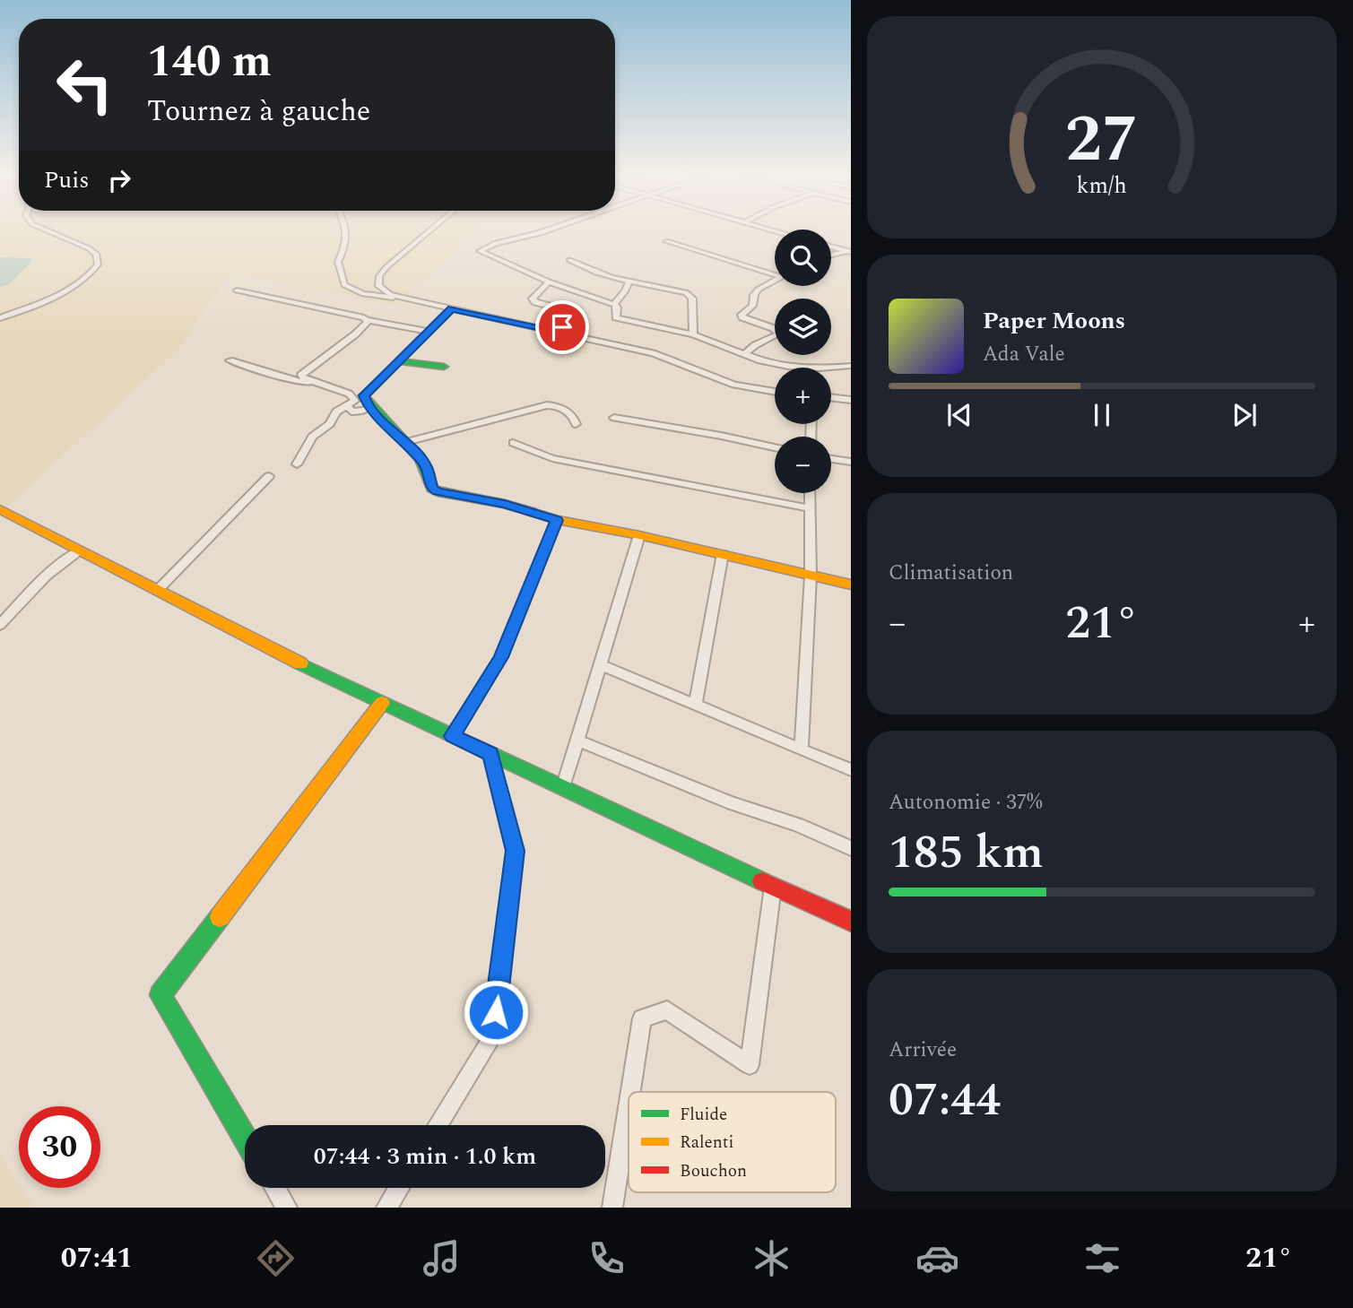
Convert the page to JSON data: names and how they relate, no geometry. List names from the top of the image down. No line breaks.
{"legend":["Fluide","Ralenti","Bouchon"],"page":{"turn":["140 m","Tournez à gauche"],"then":"Puis","map_buttons":["+","−"],"song":["Paper Moons","Ada Vale"],"tile":["Climatisation",["Autonomie · 37%","185 km"],["Arrivée","07:44"]],"heat":["−","21°","+"],"limit":"30","trip":"07:44 · 3 min · 1.0 km","tabs":["07:41","21°"],"gauge":["27","km/h"]}}
